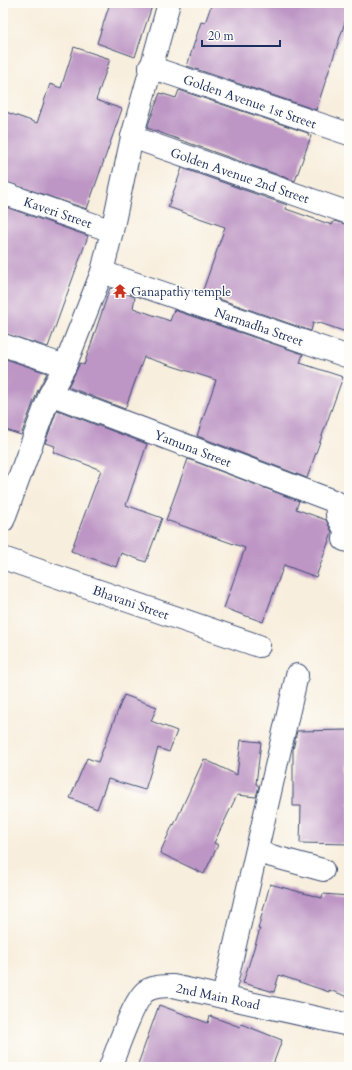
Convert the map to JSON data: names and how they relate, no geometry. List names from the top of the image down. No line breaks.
{"streets":{"street":["Golden Avenue 1st Street","Golden Avenue 2nd Street","Kaveri Street","Narmadha Street","Yamuna Street","Bhavani Street","2nd Main Road"]},"places":{"temple":["Ganapathy temple"]},"scale_bar":"20 m"}
